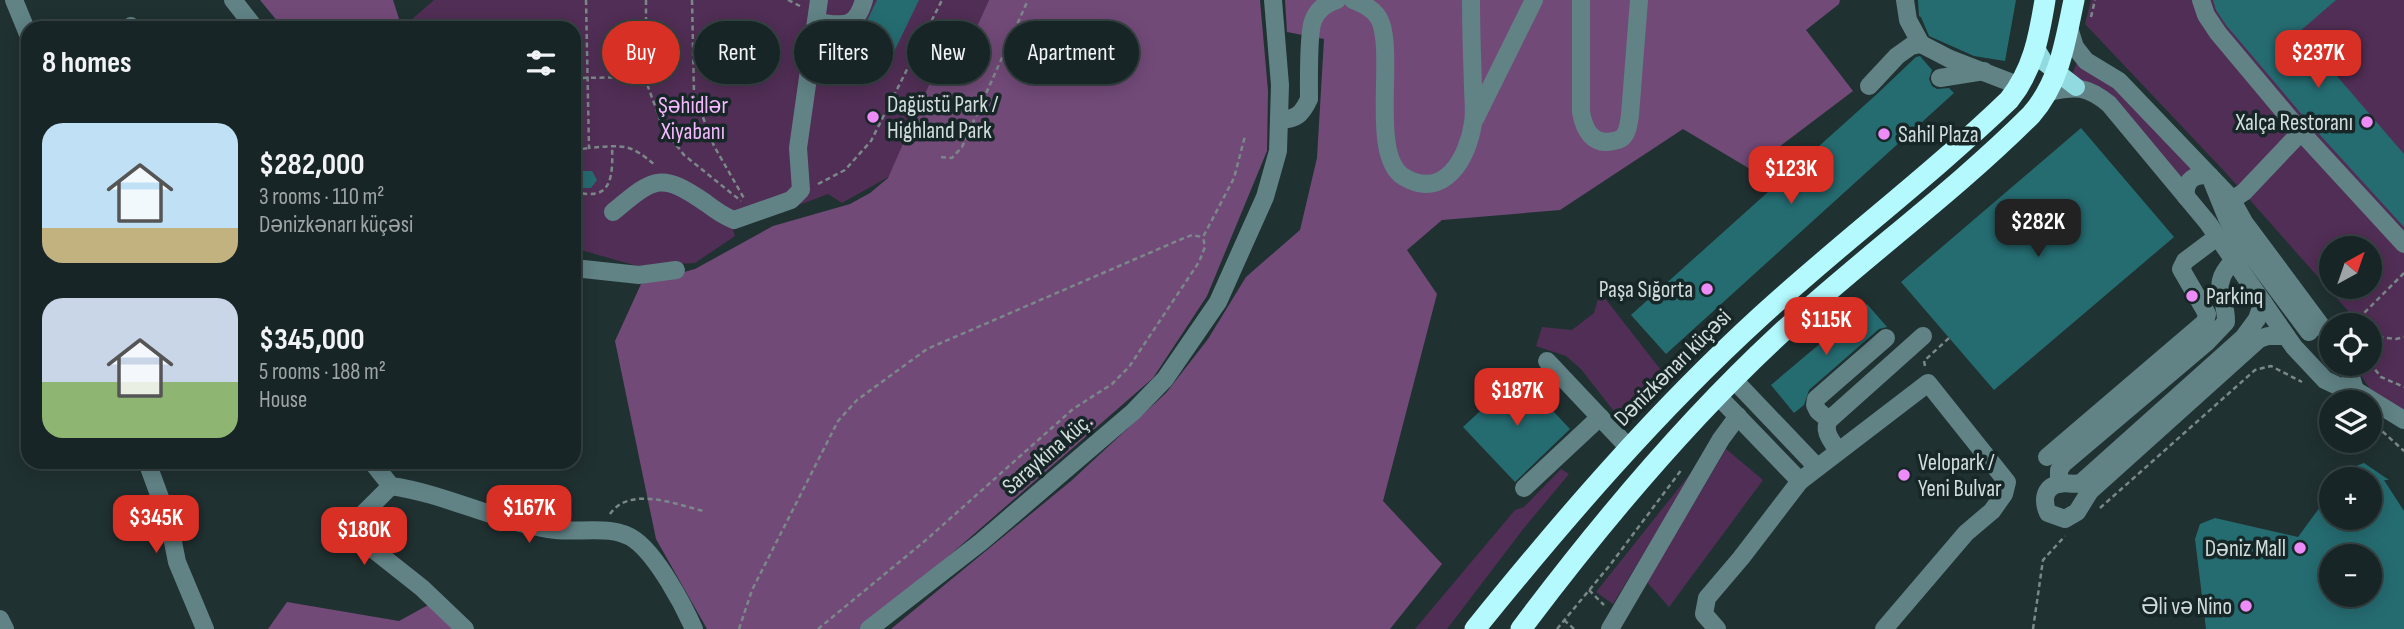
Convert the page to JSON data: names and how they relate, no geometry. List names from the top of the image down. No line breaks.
{"streets":{"highway":["Dənizkənarı küçəsi"],"street":["Saraykina küç."]},"parks":["Şəhidlər Xiyabanı"],"places":["Dağüstü Park / Highland Park","Xalça Restoranı","Sahil Plaza","Paşa Sığorta","Parkinq","Velopark / Yeni Bulvar","Dəniz Mall","Əli və Nino"],"north":"top right","page":{"chip":["Buy","Rent","Filters","New","Apartment"],"heading":"8 homes","price":["$237K","$123K","$282K","$115K","$187K","$167K","$345K","$180K"],"list":[{"name":"$282,000","note":"3 rooms · 110 m² · Dənizkənarı küçəsi"},{"name":"$345,000","note":"5 rooms · 188 m² · House"}],"map_buttons":["+","−"]}}
